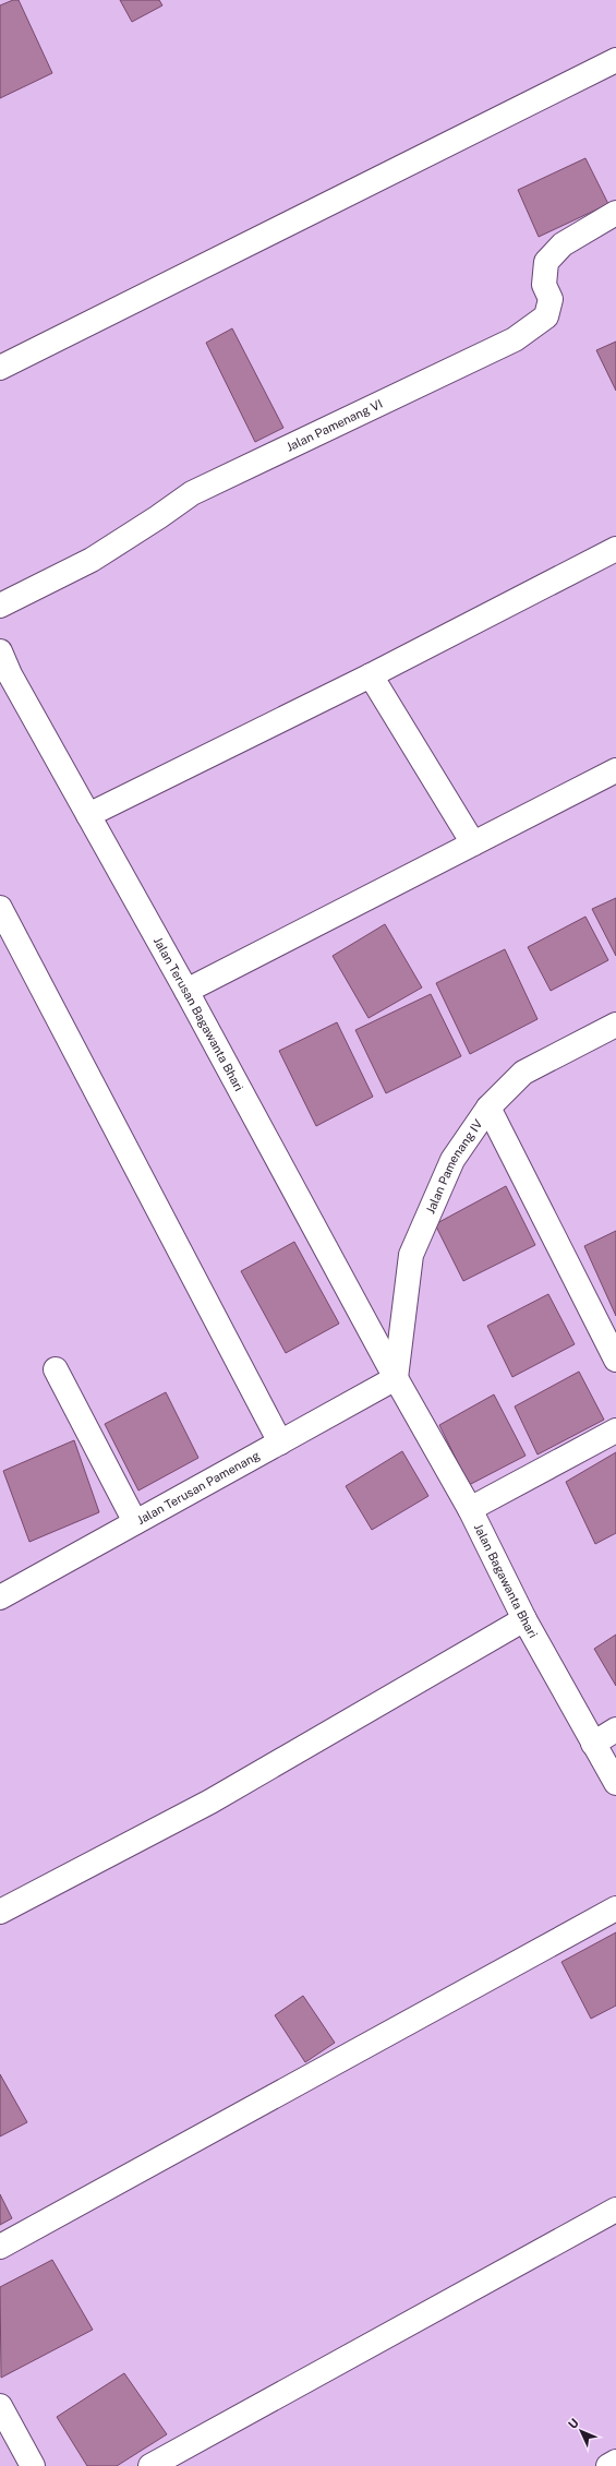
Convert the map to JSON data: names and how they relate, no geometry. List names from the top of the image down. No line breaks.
{"streets":{"street":["Jalan Pamenang VI","Jalan Terusan Bagawanta Bhari","Jalan Pamenang IV","Jalan Terusan Pamenang","Jalan Bagawanta Bhari"]},"crossings":[["Jalan Terusan Bagawanta Bhari","Jalan Pamenang IV"],["Jalan Terusan Bagawanta Bhari","Jalan Terusan Pamenang"],["Jalan Terusan Bagawanta Bhari","Jalan Bagawanta Bhari"],["Jalan Pamenang IV","Jalan Terusan Pamenang"],["Jalan Pamenang IV","Jalan Bagawanta Bhari"],["Jalan Terusan Pamenang","Jalan Bagawanta Bhari"]],"north":"top left"}
